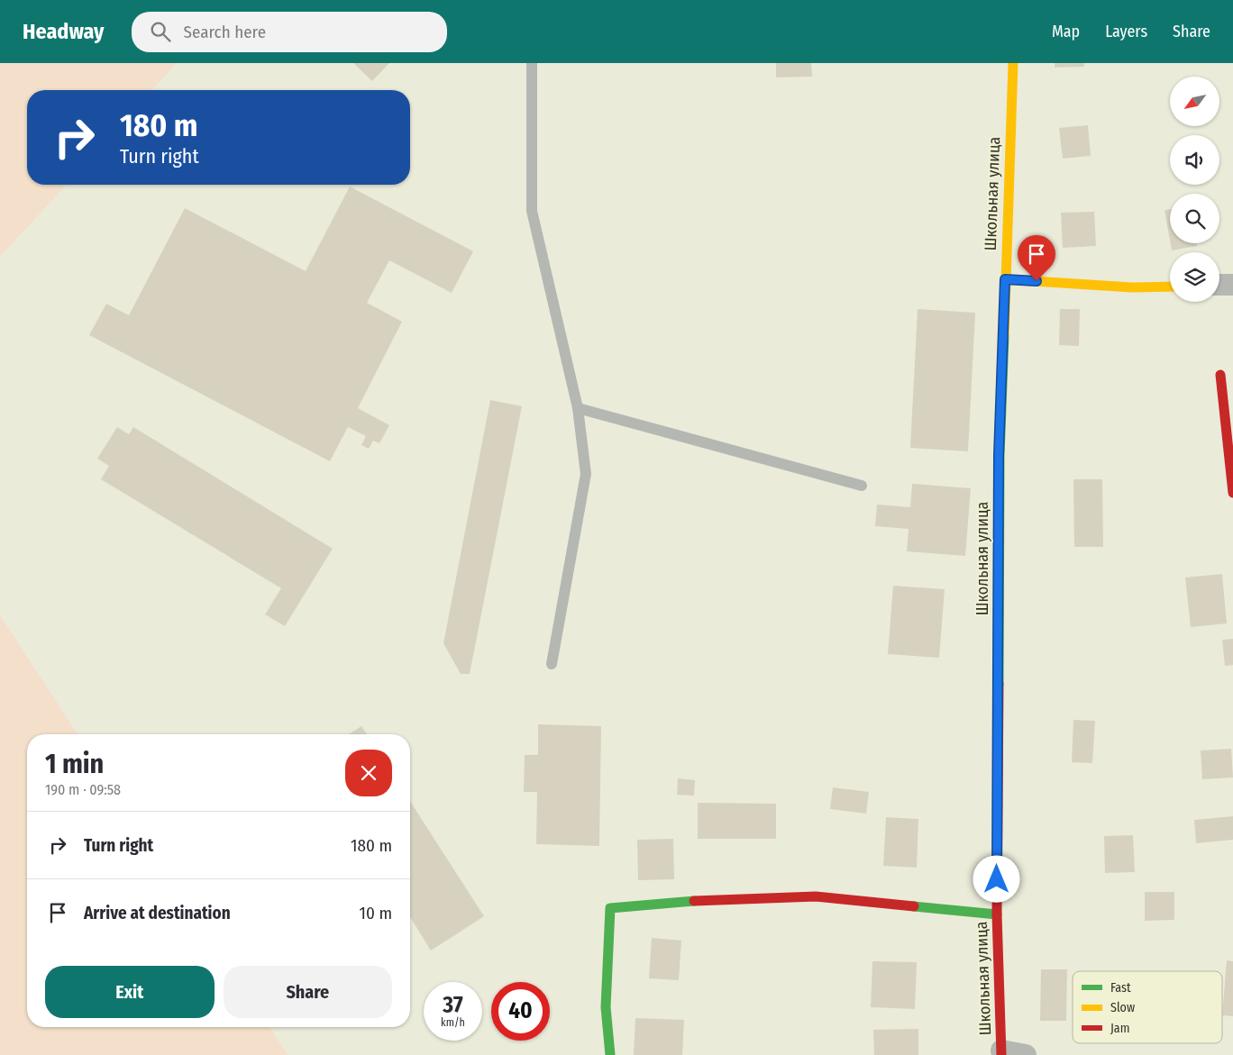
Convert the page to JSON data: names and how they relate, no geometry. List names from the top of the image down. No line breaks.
{"streets":{"street":["Школьная улица"]},"legend":["Fast","Slow","Jam"],"north":"bottom left","page":{"header":"Headway","search":"Search here","nav":["Map","Layers","Share"],"turn":["180 m","Turn right"],"heading":["1 min","190 m · 09:58"],"list":[{"name":"Turn right","value":"180 m"},{"name":"Arrive at destination","value":"10 m"}],"buttons":["Exit","Share"],"speed":"37 km/h","limit":"40"}}
